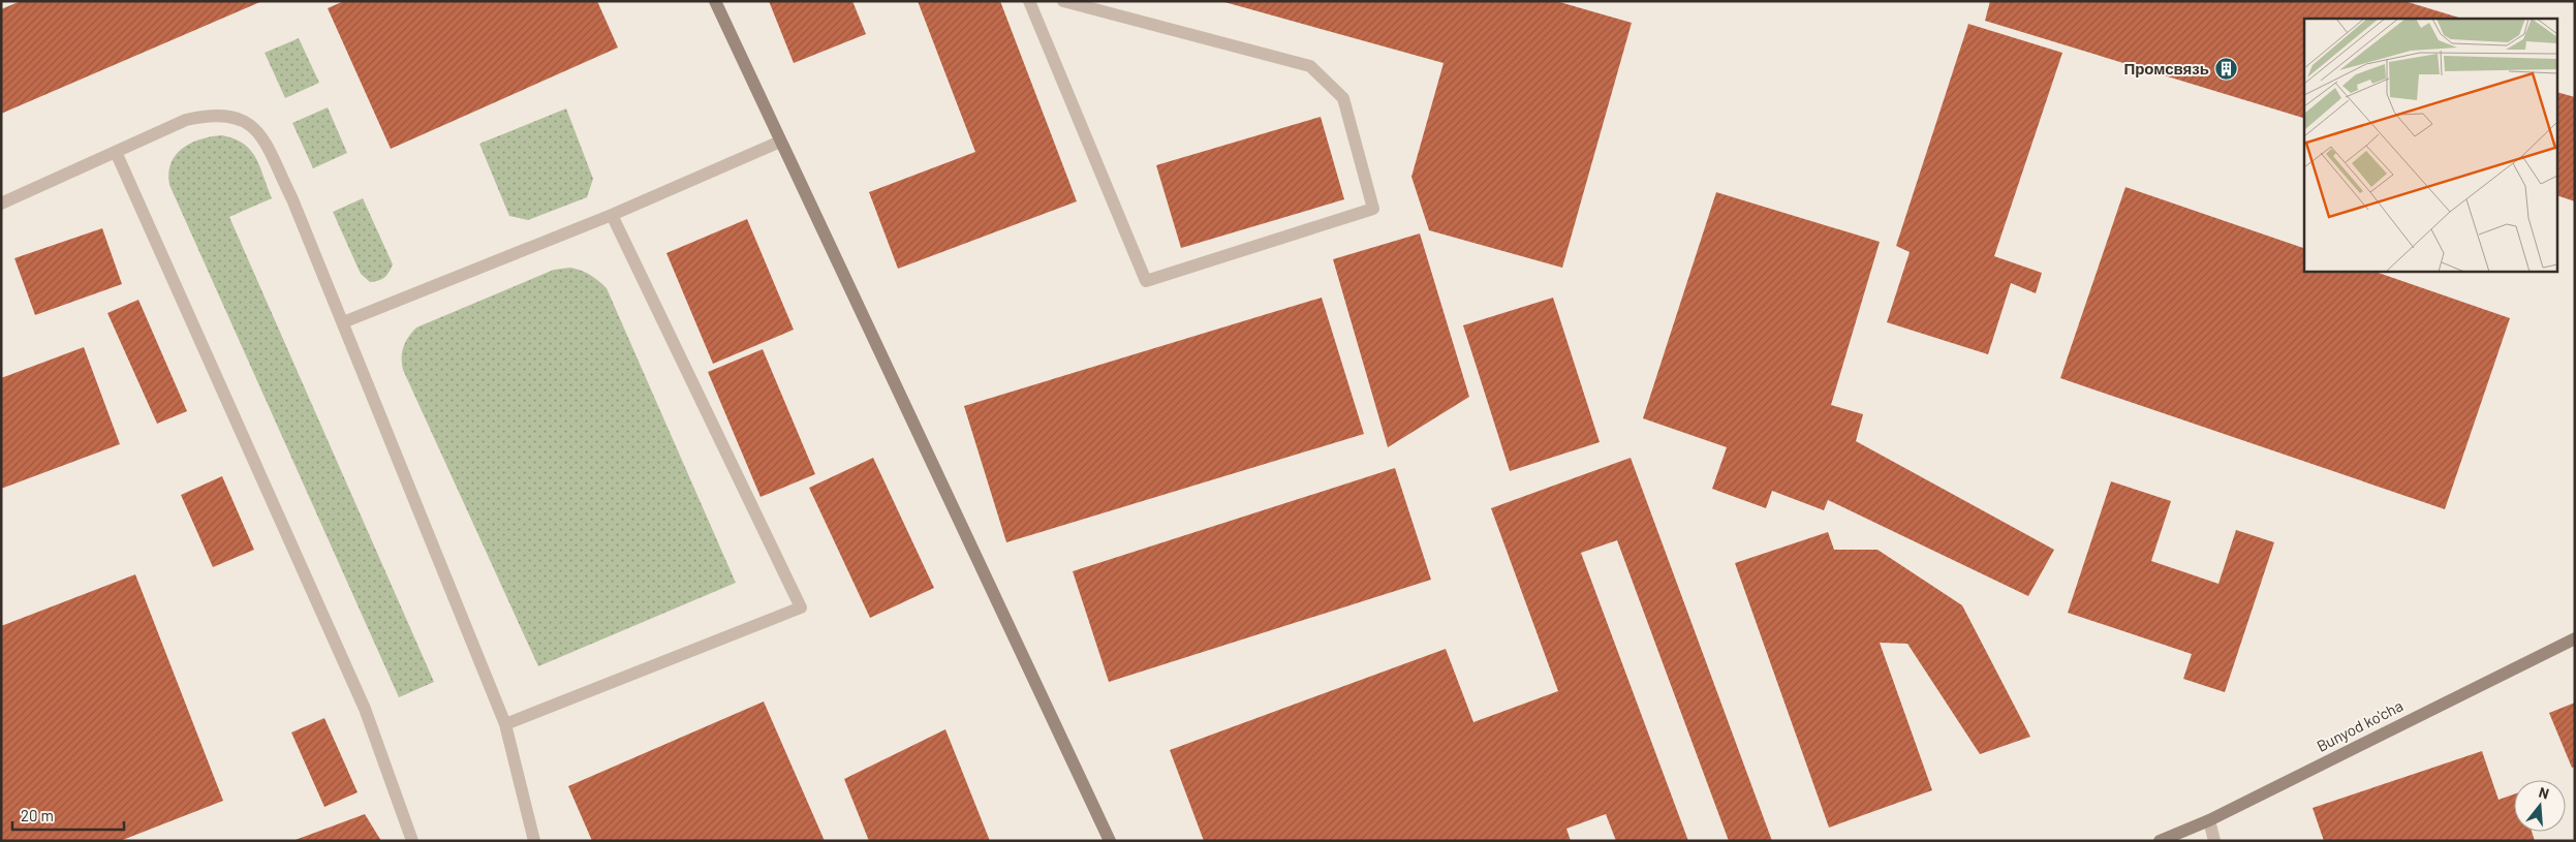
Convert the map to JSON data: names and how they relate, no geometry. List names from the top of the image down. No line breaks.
{"streets":{"street":["Bunyod ko'cha"]},"places":{"building":["Промсвязь"]},"scale_bar":"20 m","north":"top"}
